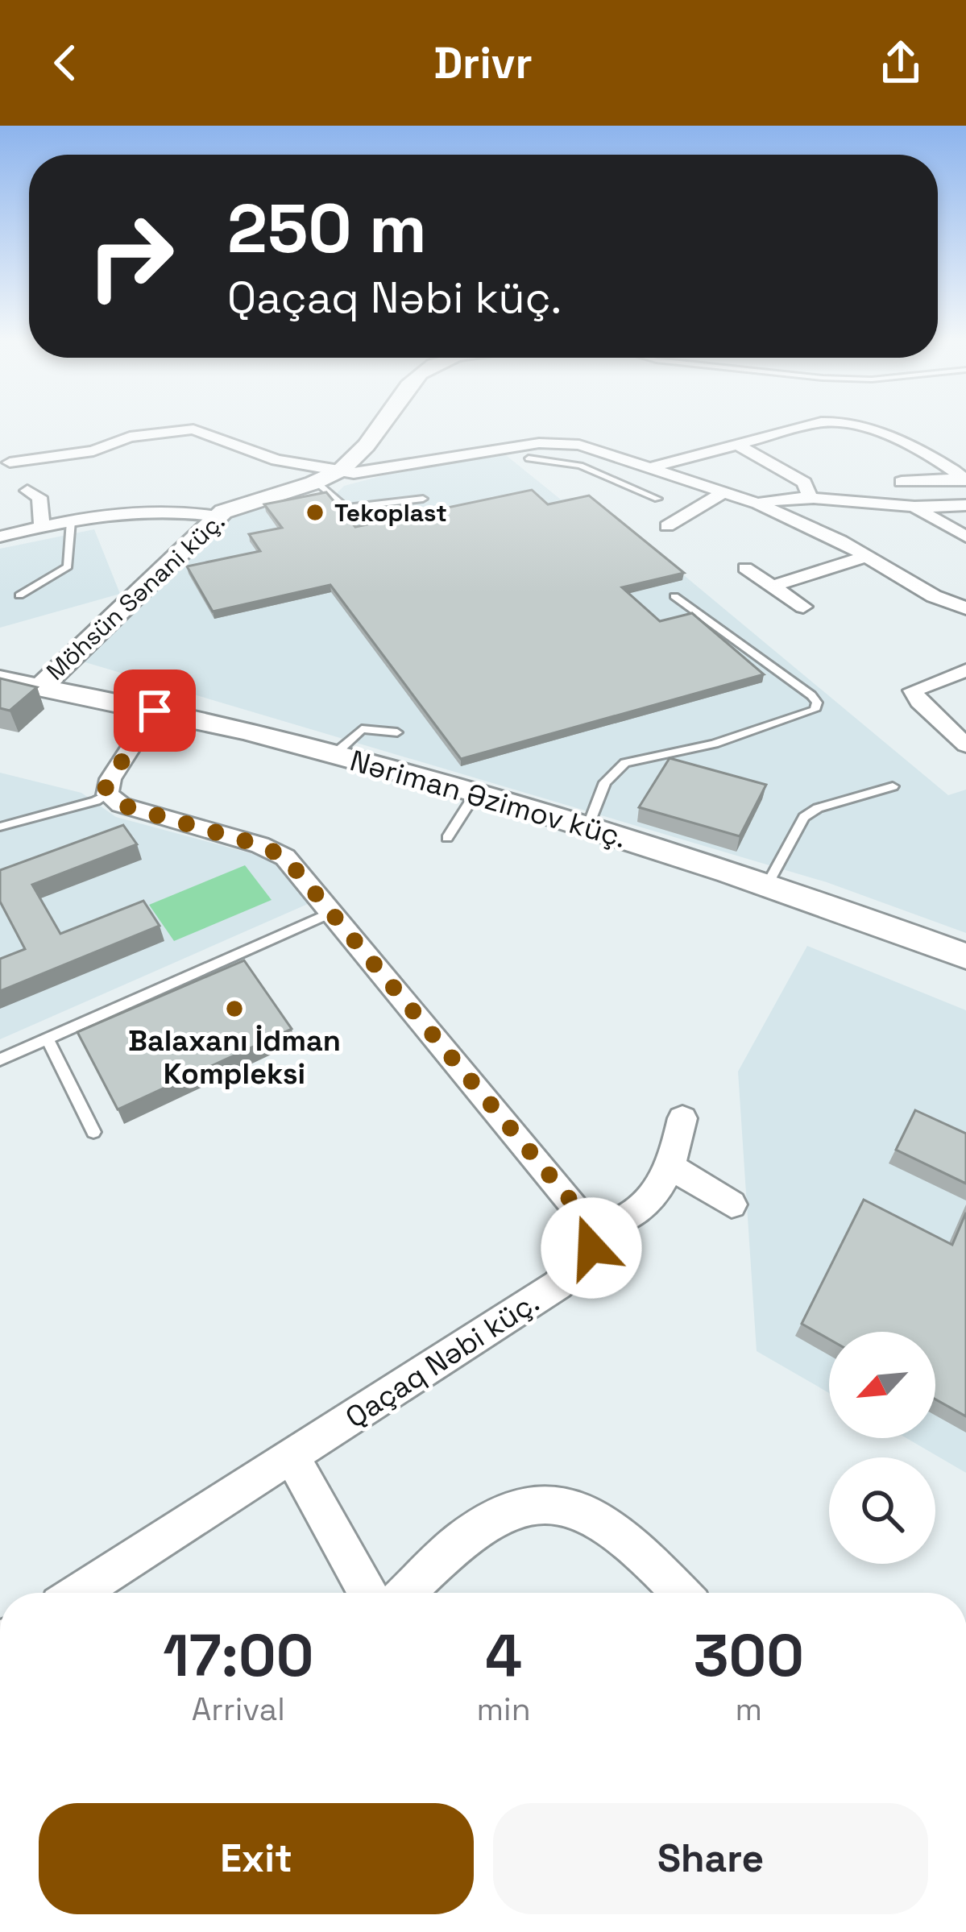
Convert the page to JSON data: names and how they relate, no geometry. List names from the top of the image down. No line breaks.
{"streets":{"street":["Möhsün Sənani küç.","Nəriman Əzimov küç.","Qaçaq Nəbi küç."]},"crossings":[["Möhsün Sənani küç.","Nəriman Əzimov küç."]],"places":["Tekoplast","Balaxanı İdman Kompleksi"],"north":"bottom left","page":{"header":"Drivr","turn":["250 m","Qaçaq Nəbi küç."],"eta":["17:00","Arrival","4","min","300","m"],"buttons":["Exit","Share"]}}
